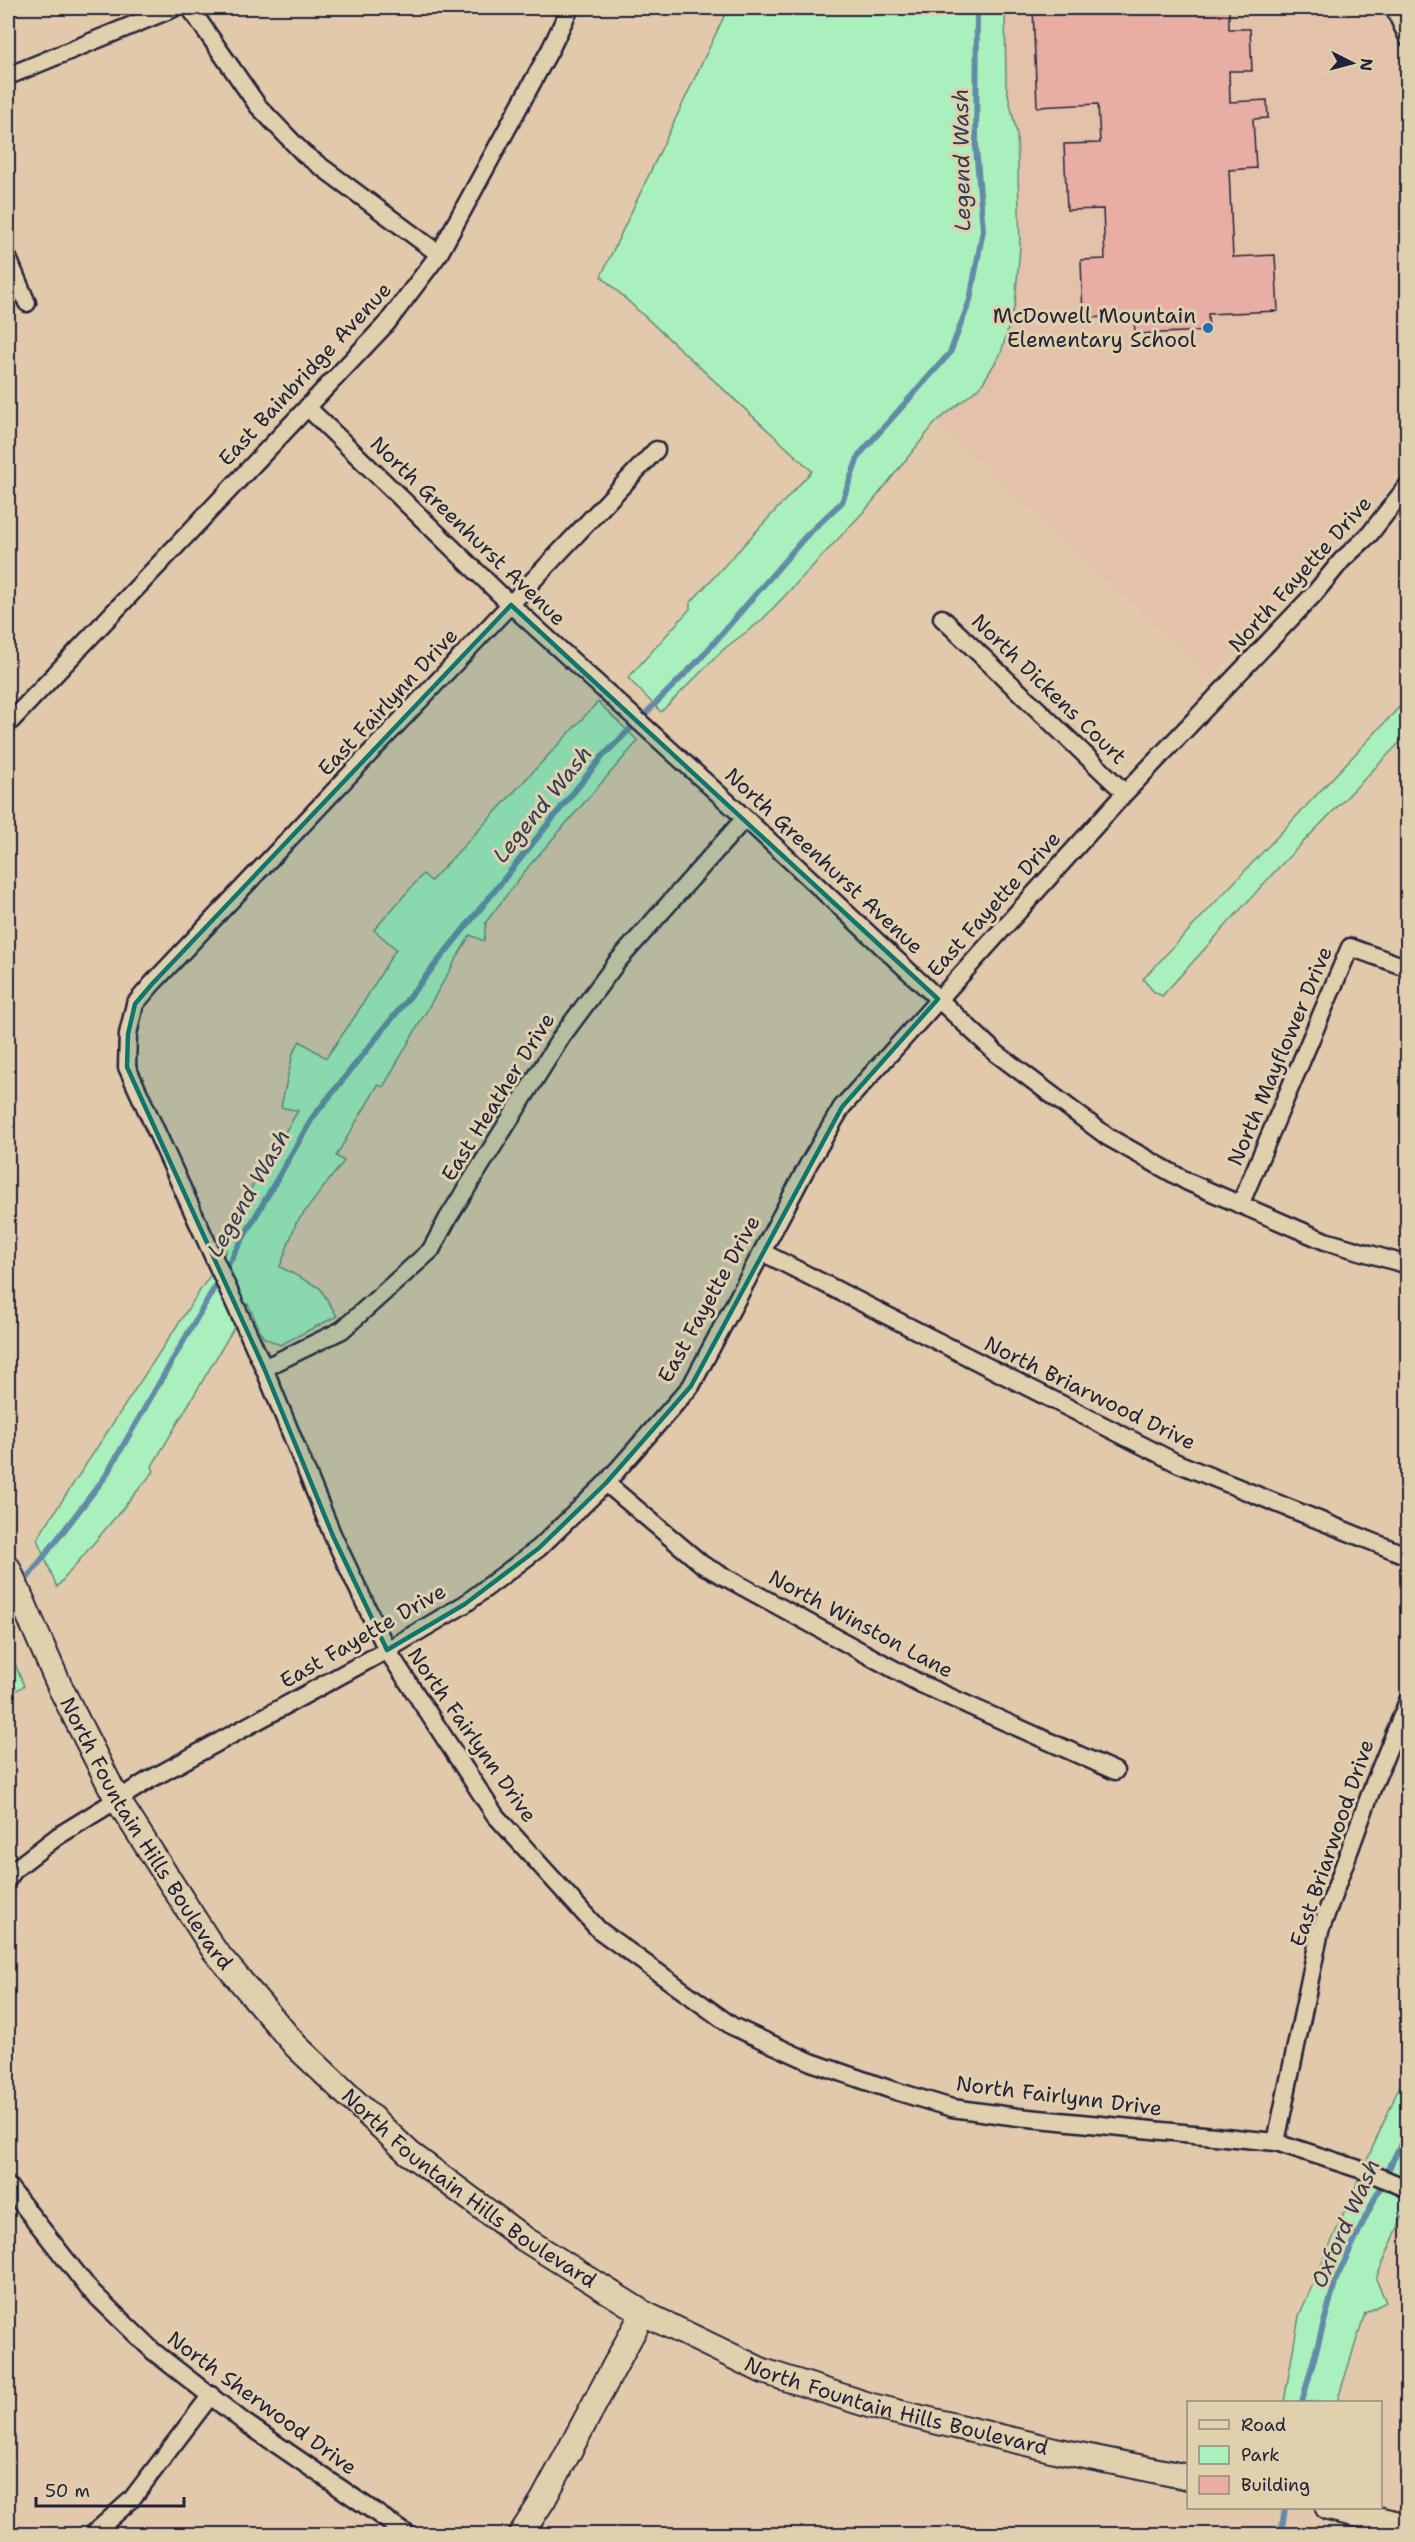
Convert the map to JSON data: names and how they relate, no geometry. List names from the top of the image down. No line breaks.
{"streets":{"main road":["North Fountain Hills Boulevard"],"street":["East Bainbridge Avenue","North Greenhurst Avenue","North Fayette Drive","North Dickens Court","East Fairlynn Drive","East Fayette Drive","North Mayflower Drive","East Heather Drive","North Briarwood Drive","North Winston Lane","North Fairlynn Drive","East Briarwood Drive","North Sherwood Drive"]},"crossings":[["East Bainbridge Avenue","North Greenhurst Avenue"],["North Greenhurst Avenue","East Fairlynn Drive"],["North Greenhurst Avenue","East Fayette Drive"],["North Greenhurst Avenue","North Mayflower Drive"],["North Greenhurst Avenue","East Heather Drive"],["North Fayette Drive","East Fayette Drive"],["North Dickens Court","East Fayette Drive"],["East Fairlynn Drive","North Fairlynn Drive"],["East Fayette Drive","North Briarwood Drive"],["East Fayette Drive","North Winston Lane"],["East Fayette Drive","North Fairlynn Drive"],["East Fayette Drive","North Fountain Hills Boulevard"],["East Heather Drive","North Fairlynn Drive"],["North Fairlynn Drive","East Briarwood Drive"]],"water":["Legend Wash","Oxford Wash"],"places":["McDowell Mountain Elementary School"],"legend":["Road","Park","Building"],"scale_bar":"50 m","north":"right"}
